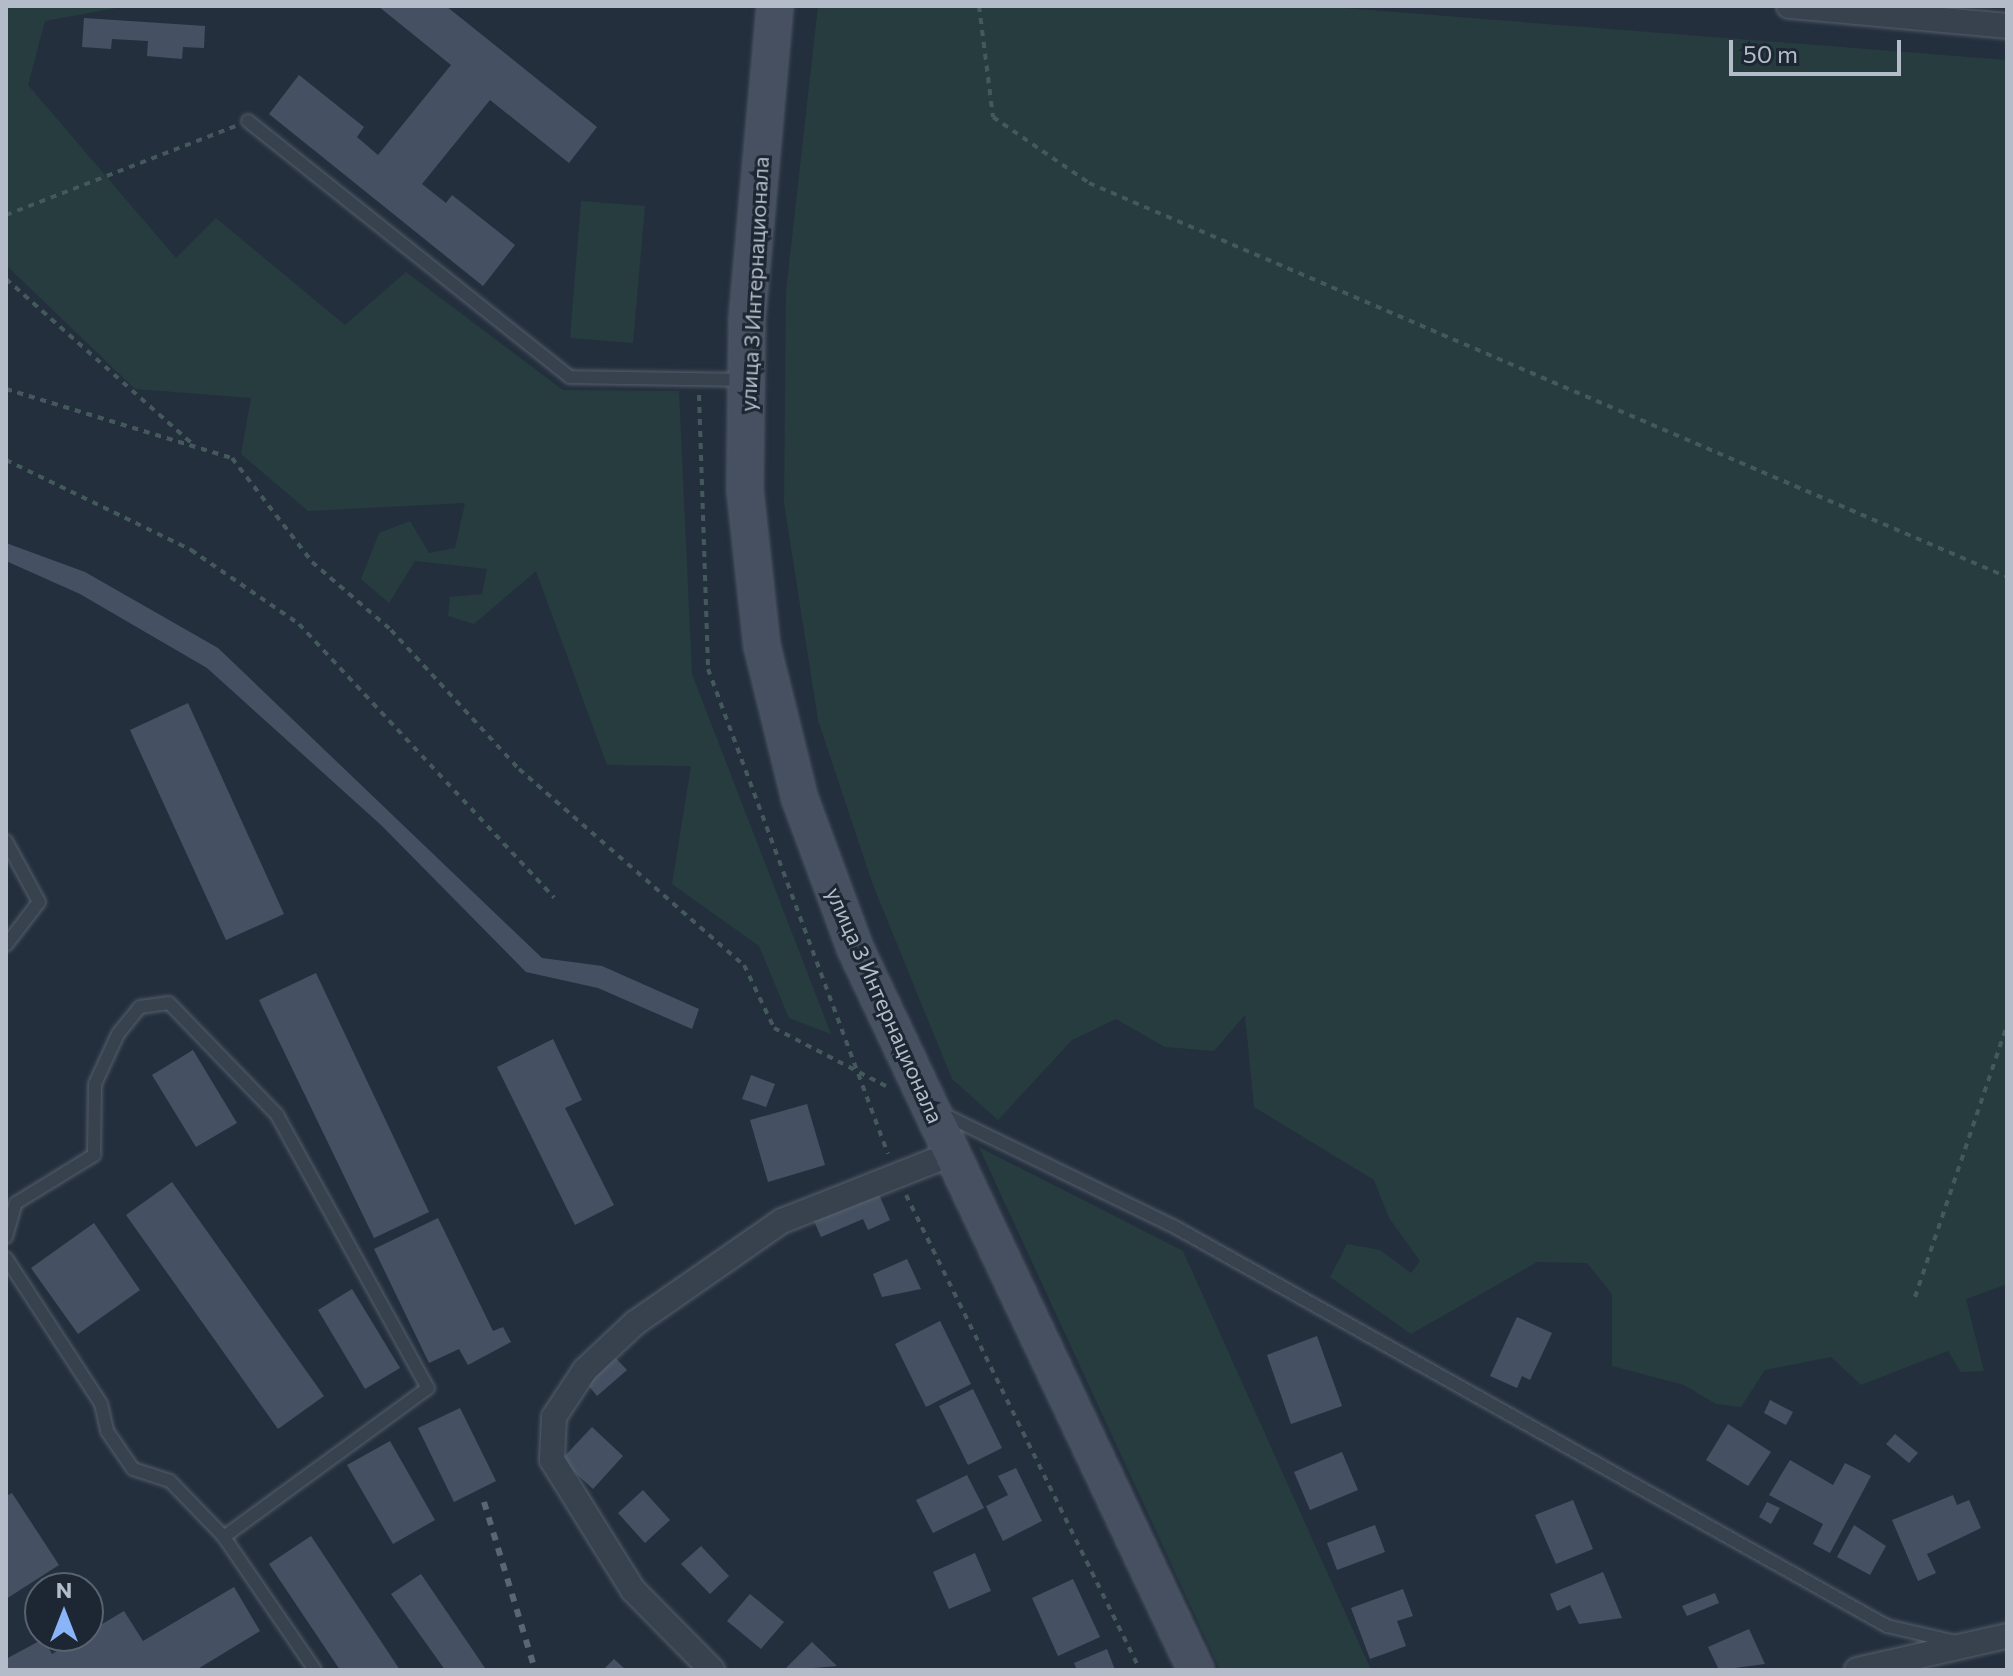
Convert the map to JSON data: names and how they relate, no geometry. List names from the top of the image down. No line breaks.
{"streets":{"main road":["улица 3 Интернационала"]},"scale_bar":"50 m","north":"top"}
